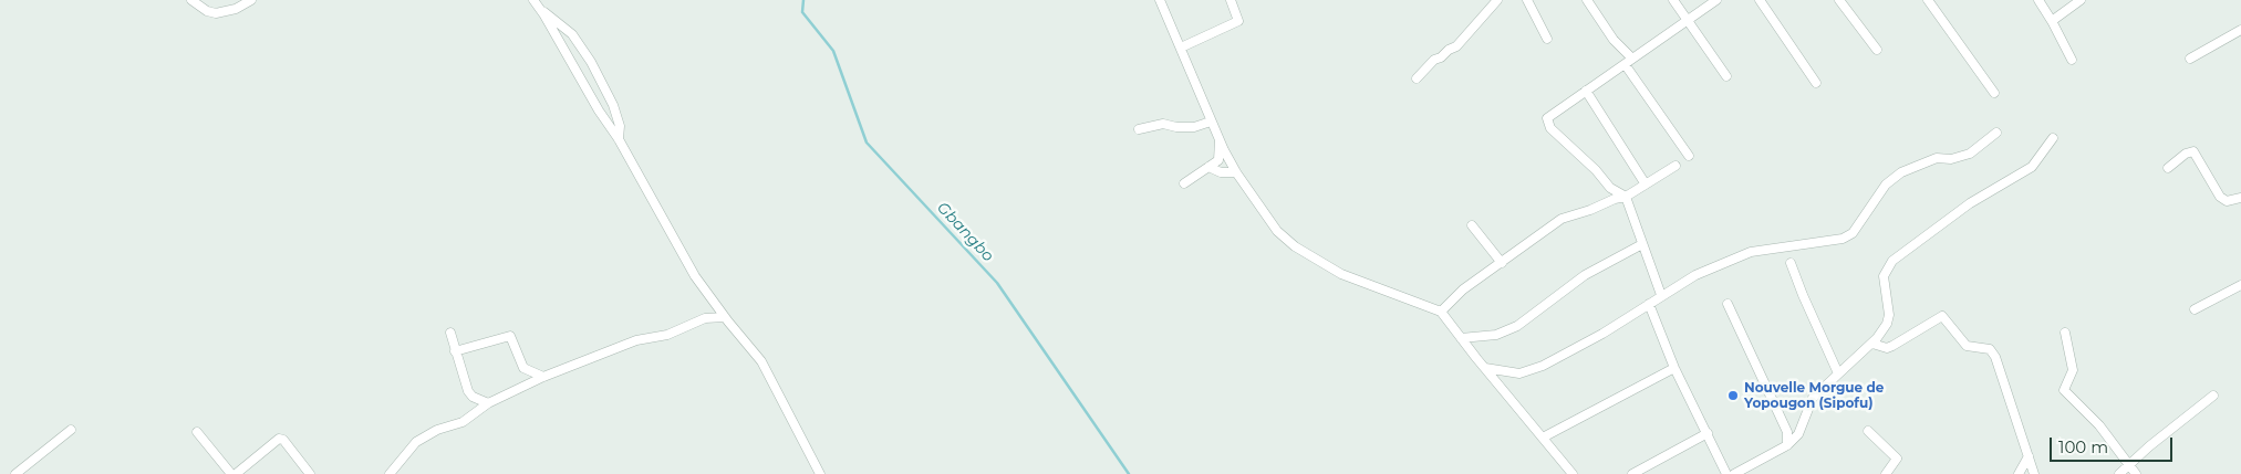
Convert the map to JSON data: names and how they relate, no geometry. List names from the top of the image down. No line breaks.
{"water":["Gbangbo"],"places":["Nouvelle Morgue de Yopougon (Sipofu)"],"scale_bar":"100 m"}
